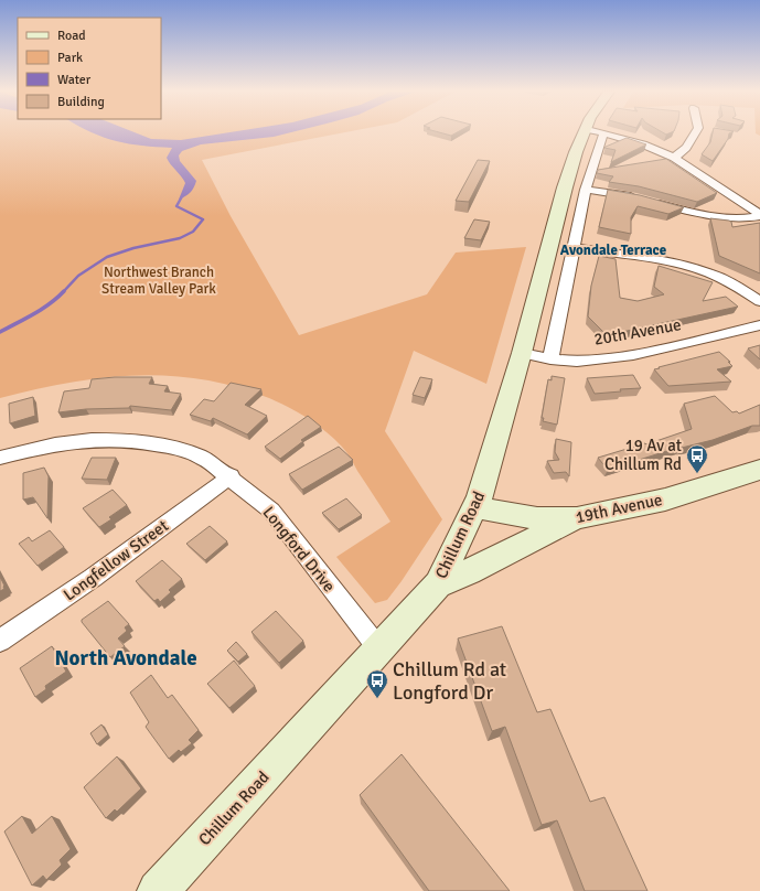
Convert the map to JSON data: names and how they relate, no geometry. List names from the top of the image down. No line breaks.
{"streets":{"main road":["19th Avenue","Chillum Road"],"street":["20th Avenue","Longford Drive","Longfellow Street"]},"crossings":[["20th Avenue","Chillum Road"],["19th Avenue","Chillum Road"],["Chillum Road","Longford Drive"],["Longford Drive","Longfellow Street"]],"districts":["Avondale Terrace","North Avondale"],"parks":["Northwest Branch Stream Valley Park"],"places":{"bus stop":["19 Av at Chillum Rd","Chillum Rd at Longford Dr"]},"legend":["Road","Park","Water","Building"]}
